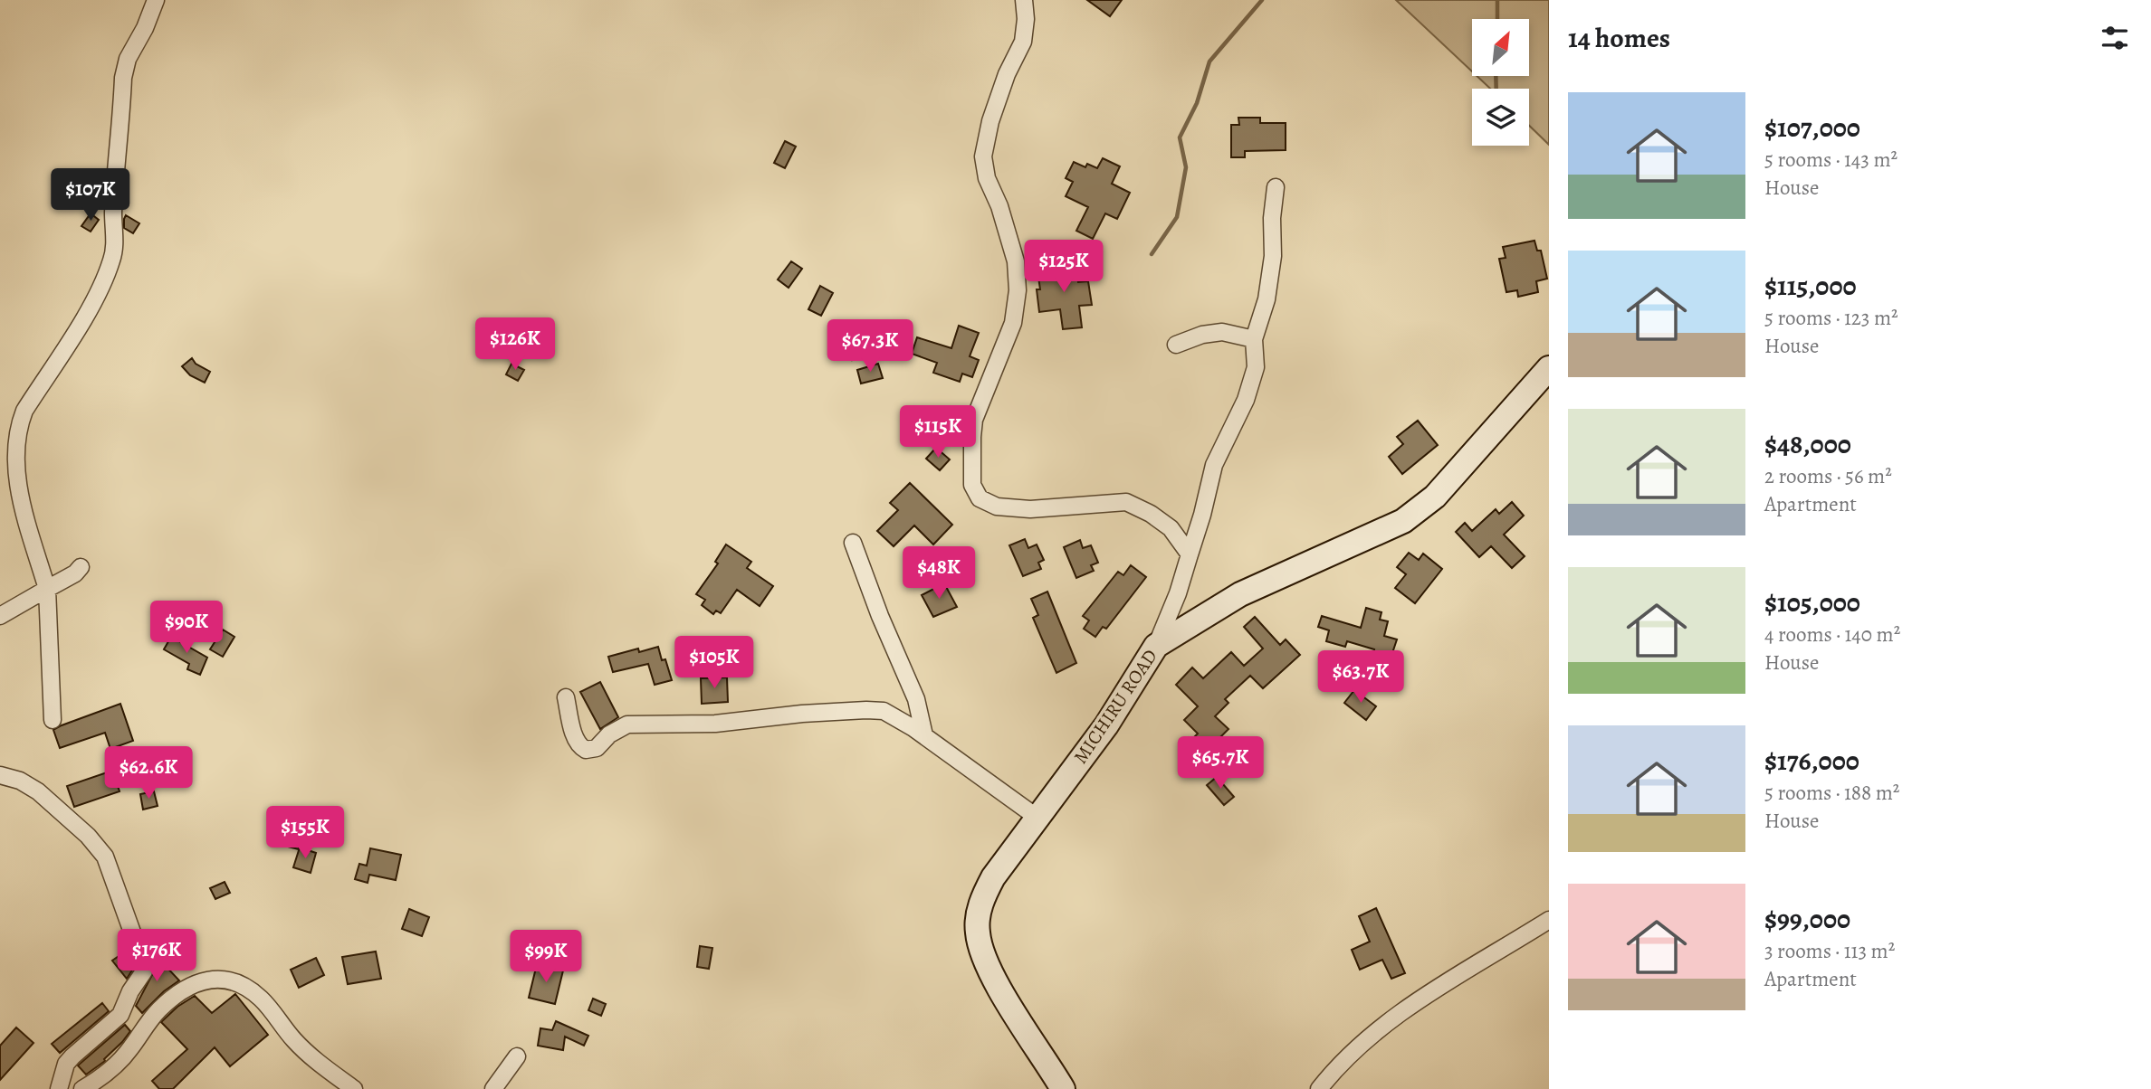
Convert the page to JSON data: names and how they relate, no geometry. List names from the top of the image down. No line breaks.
{"streets":{"street":["MICHIRU ROAD"]},"north":"top right","page":{"heading":"14 homes","list":[{"name":"$107,000","note":"5 rooms · 143 m² · House"},{"name":"$115,000","note":"5 rooms · 123 m² · House"},{"name":"$48,000","note":"2 rooms · 56 m² · Apartment"},{"name":"$105,000","note":"4 rooms · 140 m² · House"},{"name":"$176,000","note":"5 rooms · 188 m² · House"},{"name":"$99,000","note":"3 rooms · 113 m² · Apartment"}],"price":["$107K","$125K","$126K","$67.3K","$115K","$48K","$90K","$105K","$63.7K","$65.7K","$62.6K","$155K","$176K","$99K"]}}
